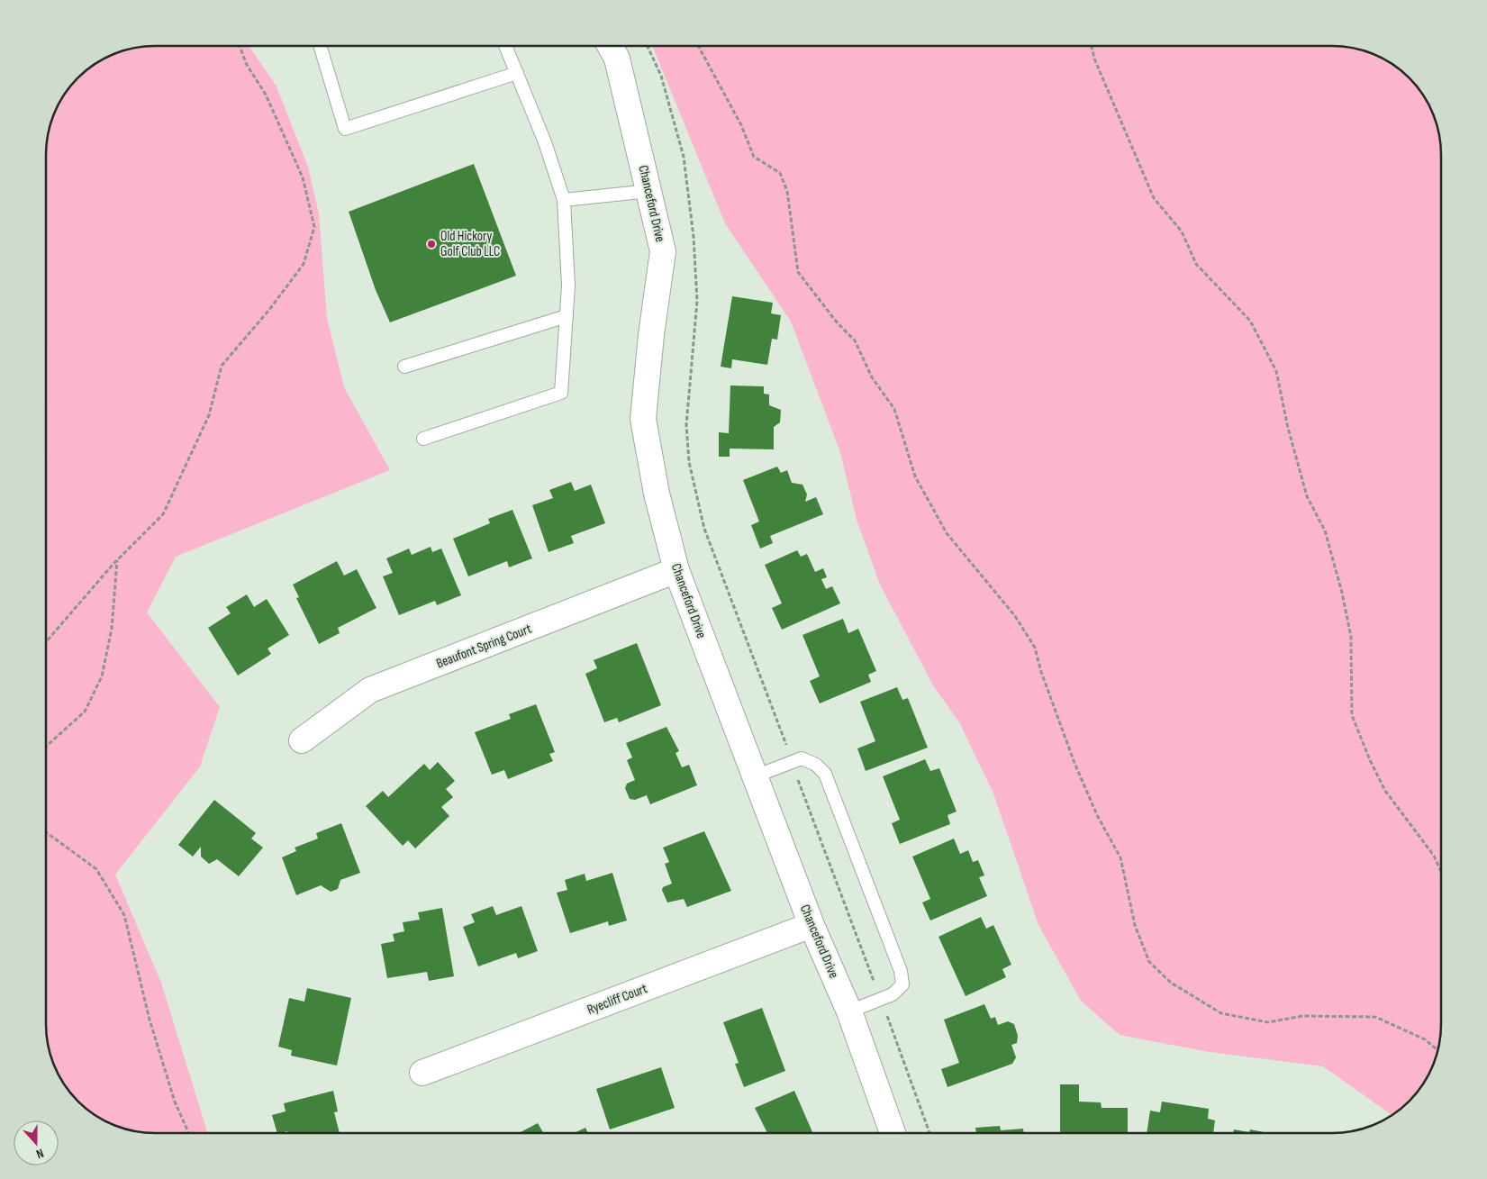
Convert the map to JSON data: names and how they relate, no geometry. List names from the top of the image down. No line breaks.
{"streets":{"street":["Chanceford Drive","Beaufont Spring Court","Ryecliff Court"]},"crossings":[["Chanceford Drive","Beaufont Spring Court"],["Chanceford Drive","Ryecliff Court"]],"places":["Old Hickory Golf Club LLC"],"north":"bottom"}
